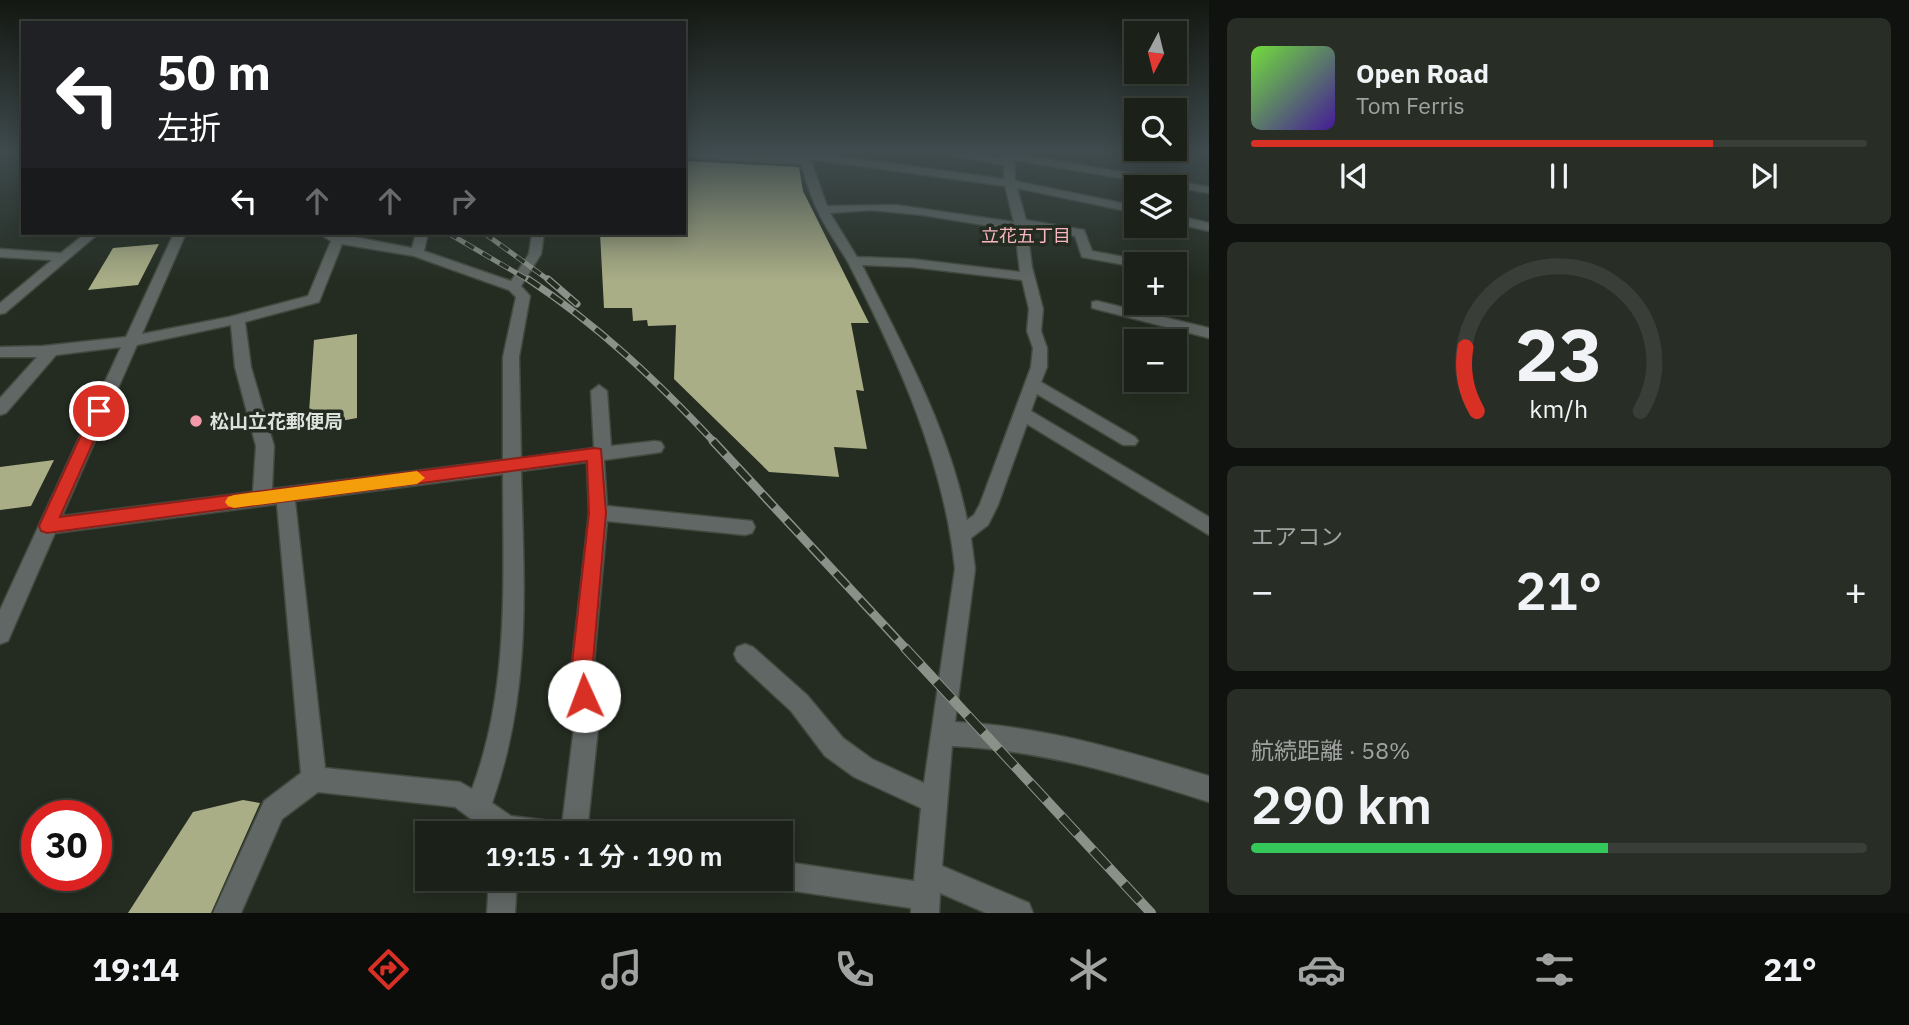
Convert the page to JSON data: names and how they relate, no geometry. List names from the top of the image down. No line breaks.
{"districts":["立花五丁目"],"places":["松山立花郵便局"],"north":"bottom","page":{"map_buttons":["+","−"],"turn":["50 m","左折"],"song":["Open Road","Tom Ferris"],"tile":["エアコン",["航続距離 · 58%","290 km"]],"heat":["−","21°","+"],"limit":"30","trip":"19:15 · 1 分 · 190 m","tabs":["19:14","21°"],"gauge":["23","km/h"]}}
